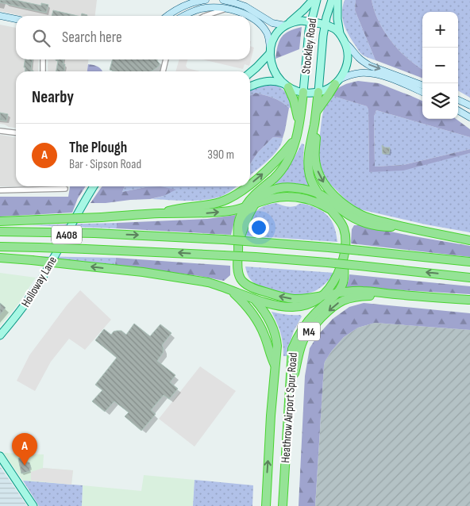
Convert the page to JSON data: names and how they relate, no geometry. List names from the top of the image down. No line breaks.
{"streets":{"highway":["M4","Heathrow Airport Spur Road"],"main road":["Stockley Road","A408","Holloway Lane"]},"crossings":[["Stockley Road","M4"],["M4","Heathrow Airport Spur Road"]],"page":{"map_buttons":["+","−"],"search":"Search here","heading":"Nearby","list":[{"mark":"A","name":"The Plough","note":"Bar · Sipson Road","value":"390 m"}],"pins":"A"}}
